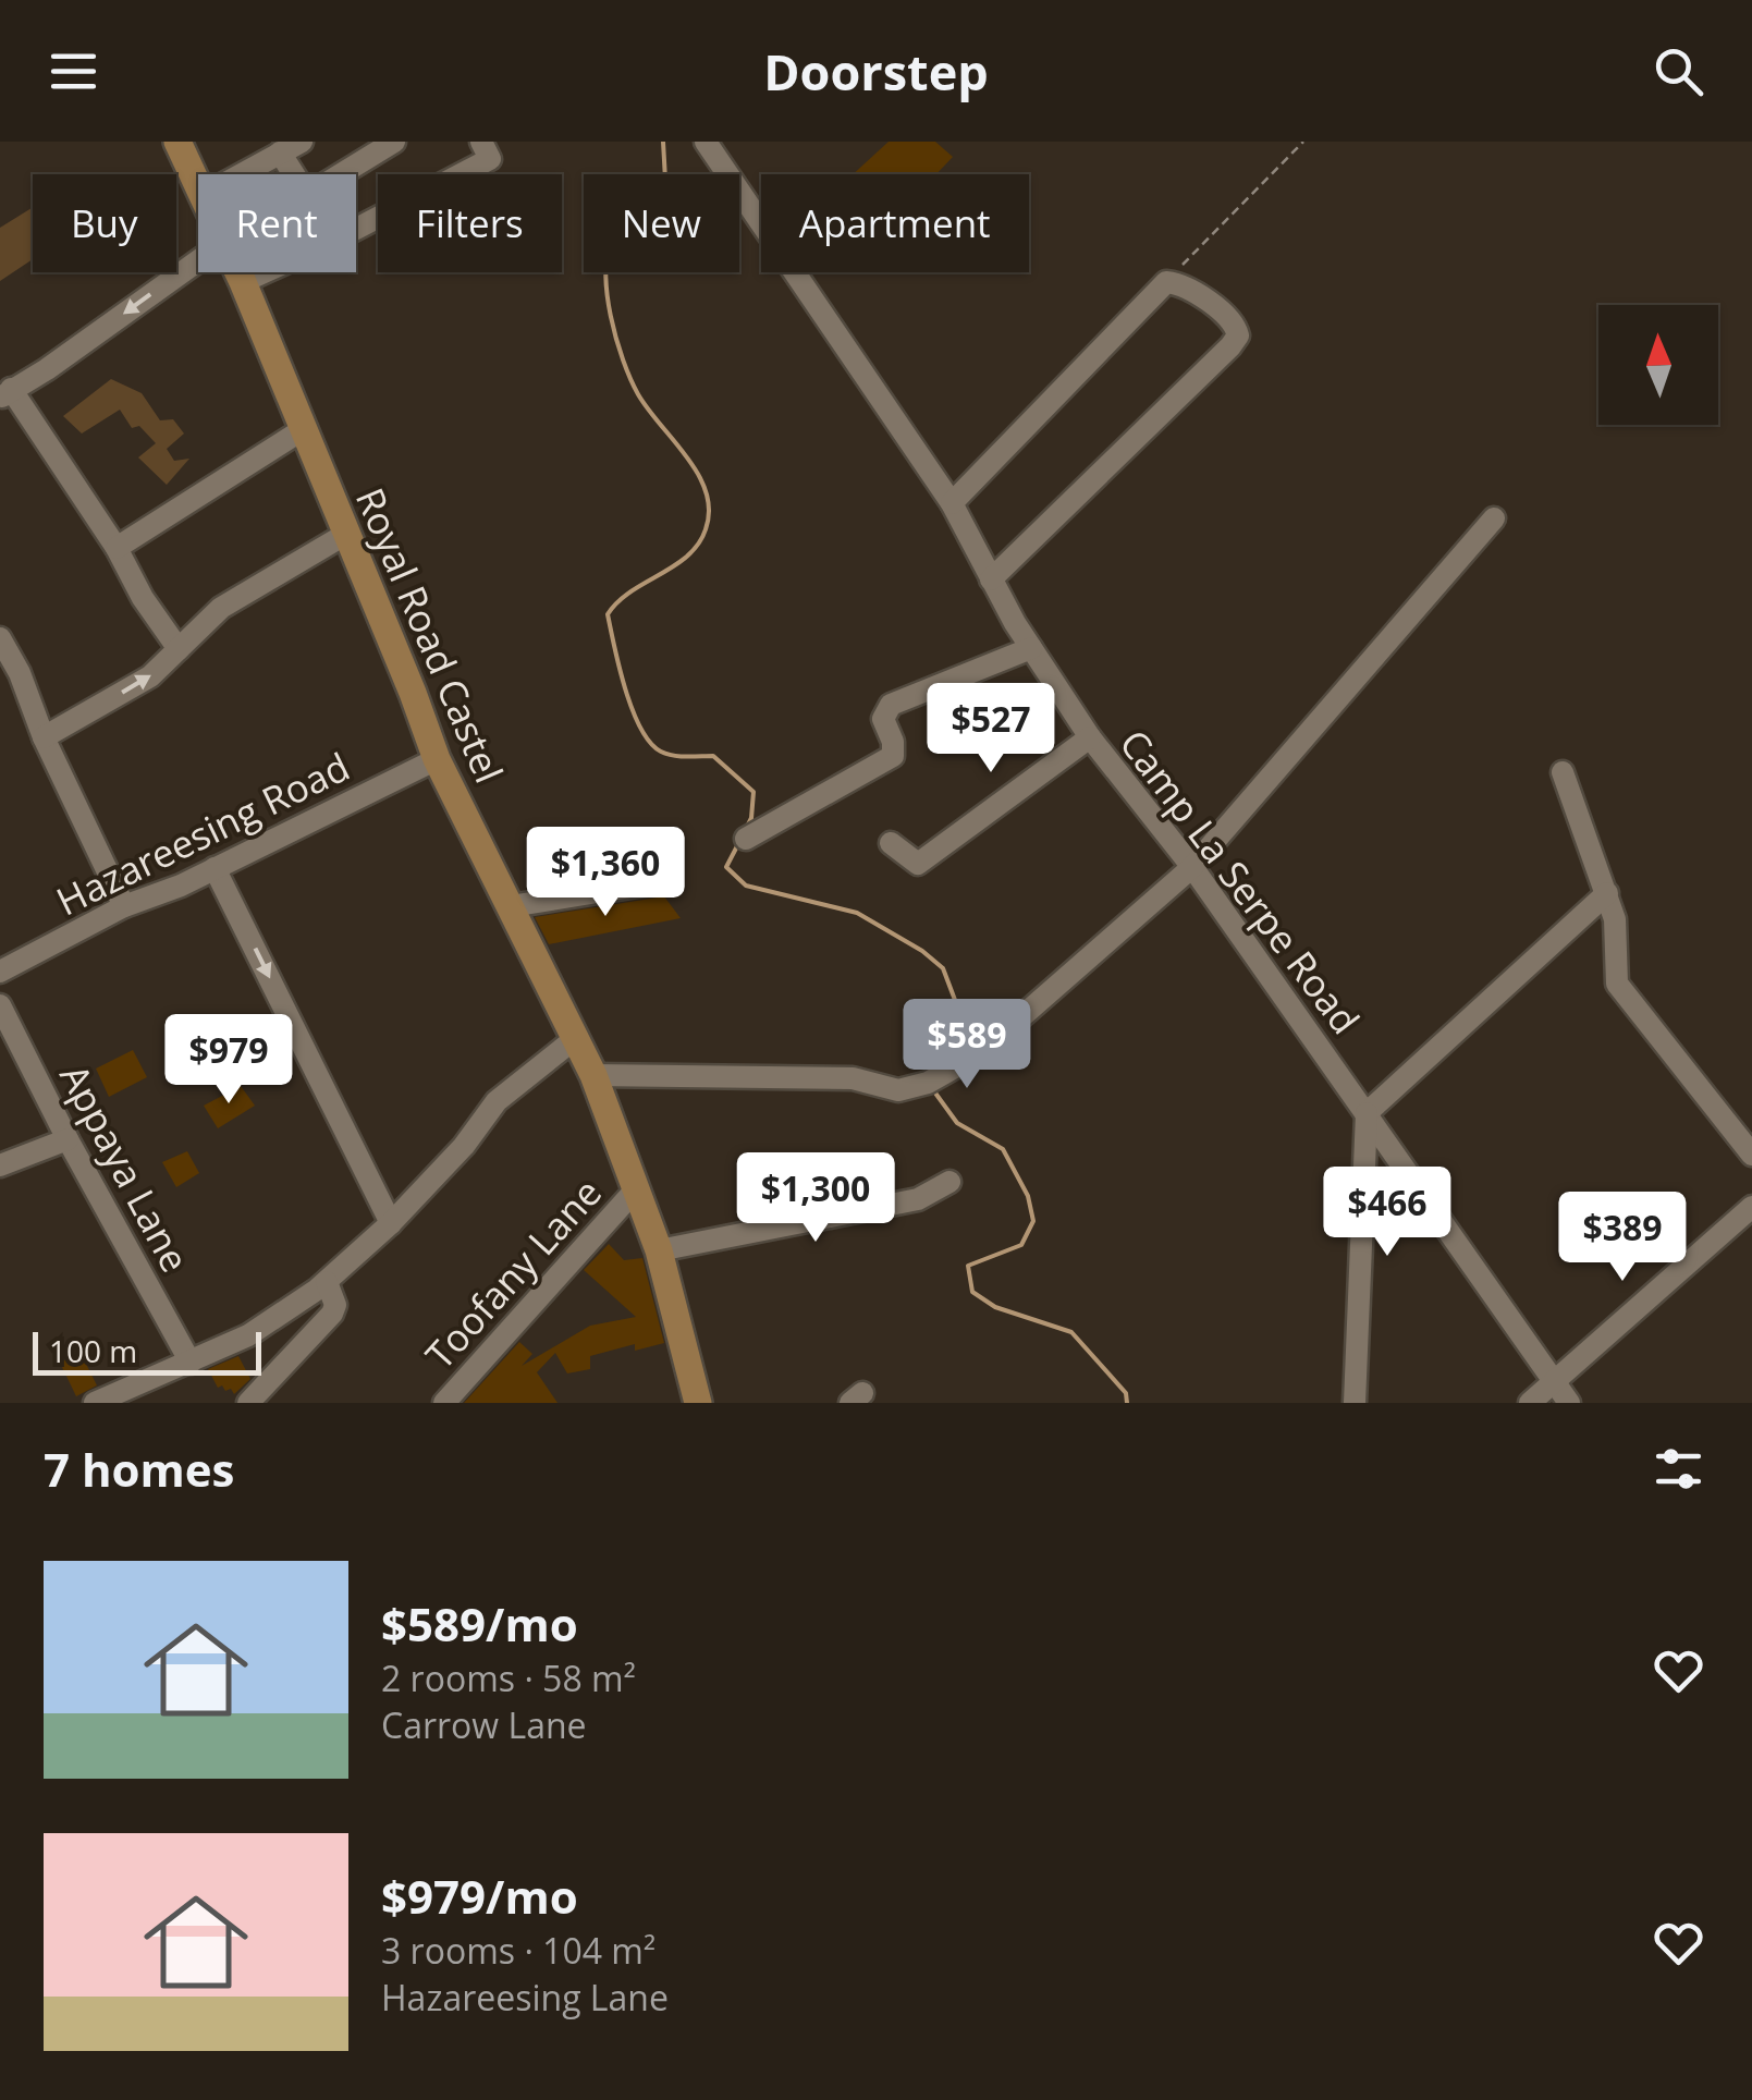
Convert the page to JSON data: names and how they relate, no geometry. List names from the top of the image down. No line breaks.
{"streets":{"main road":["Royal Road Castel"],"street":["Hazareesing Road","Camp La Serpe Road","Appaya Lane","Toofany Lane"]},"crossings":[["Royal Road Castel","Hazareesing Road"],["Royal Road Castel","Toofany Lane"]],"scale_bar":"100 m","north":"top","page":{"header":"Doorstep","chip":["Buy","Rent","Filters","New","Apartment"],"price":["$527","$1,360","$589","$979","$1,300","$466","$389"],"scale":"100 m","heading":"7 homes","list":[{"name":"$589/mo","note":"2 rooms · 58 m² · Carrow Lane"},{"name":"$979/mo","note":"3 rooms · 104 m² · Hazareesing Lane"}]}}
